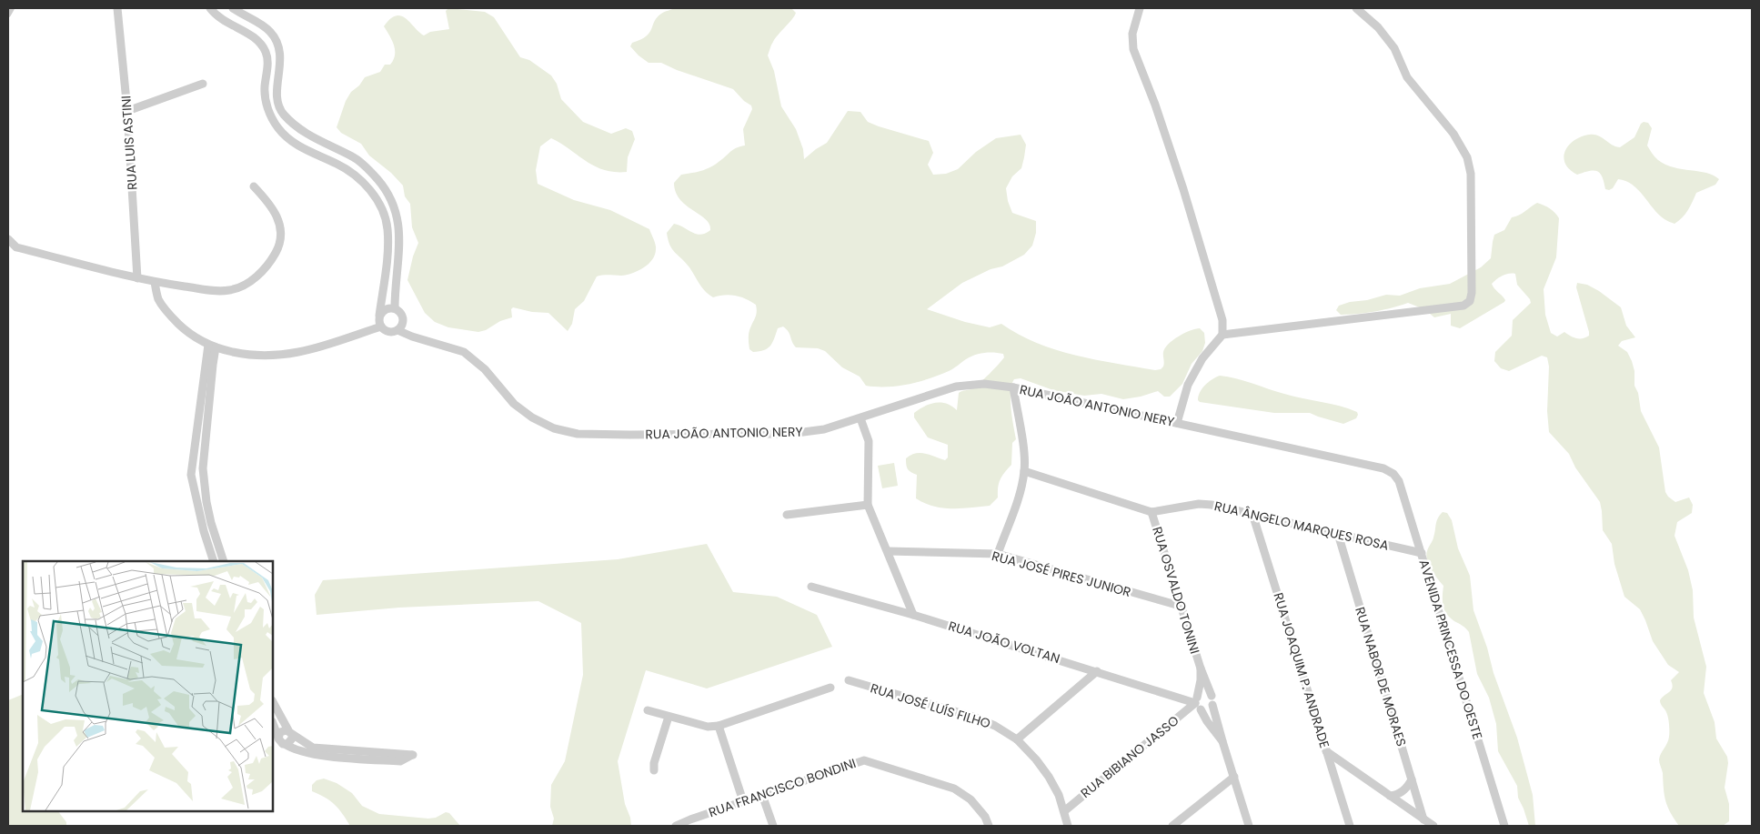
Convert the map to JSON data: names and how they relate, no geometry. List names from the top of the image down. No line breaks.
{"streets":{"street":["RUA LUIS ASTINI","RUA JOÃO ANTONIO NERY","RUA ÂNGELO MARQUES ROSA","RUA JOSÉ PIRES JUNIOR","RUA OSVALDO TONINI","RUA JOÃO VOLTAN","AVENIDA PRINCESSA DO OESTE","RUA JOAQUIM P. ANDRADE","RUA NABOR DE MORAES","RUA JOSÉ LUÍS FILHO","RUA BIBIANO JASSO","RUA FRANCISCO BONDINI"]},"crossings":[["RUA JOÃO ANTONIO NERY","AVENIDA PRINCESSA DO OESTE"],["RUA ÂNGELO MARQUES ROSA","RUA OSVALDO TONINI"],["RUA ÂNGELO MARQUES ROSA","AVENIDA PRINCESSA DO OESTE"],["RUA ÂNGELO MARQUES ROSA","RUA JOAQUIM P. ANDRADE"],["RUA ÂNGELO MARQUES ROSA","RUA NABOR DE MORAES"],["RUA JOSÉ PIRES JUNIOR","RUA OSVALDO TONINI"],["RUA OSVALDO TONINI","RUA JOÃO VOLTAN"],["RUA OSVALDO TONINI","RUA BIBIANO JASSO"],["RUA JOÃO VOLTAN","RUA BIBIANO JASSO"],["RUA JOSÉ LUÍS FILHO","RUA BIBIANO JASSO"]]}
